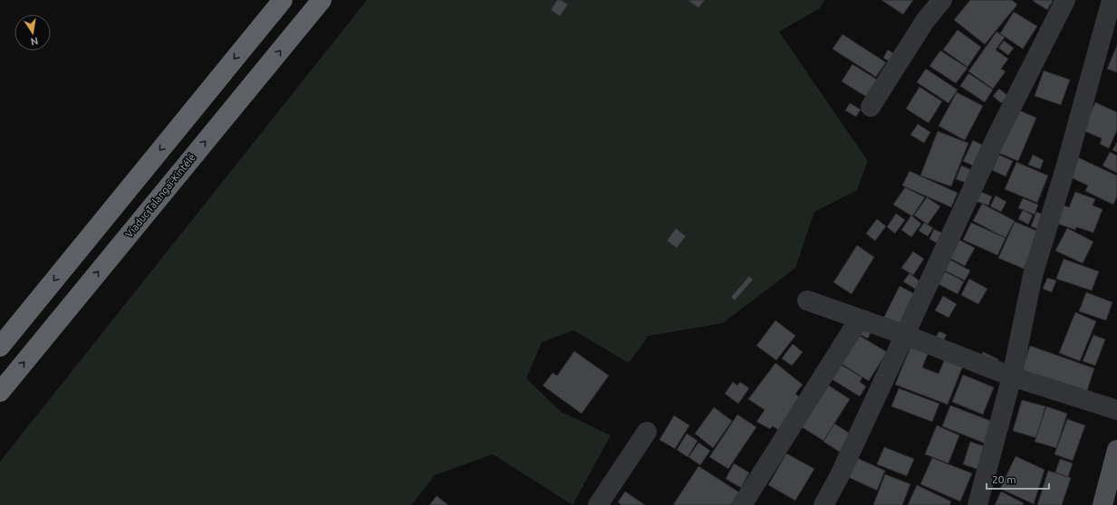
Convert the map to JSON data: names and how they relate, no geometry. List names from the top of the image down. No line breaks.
{"streets":{"highway":["Viaduc Talangaï-Kintélé"]},"scale_bar":"20 m","north":"bottom"}
